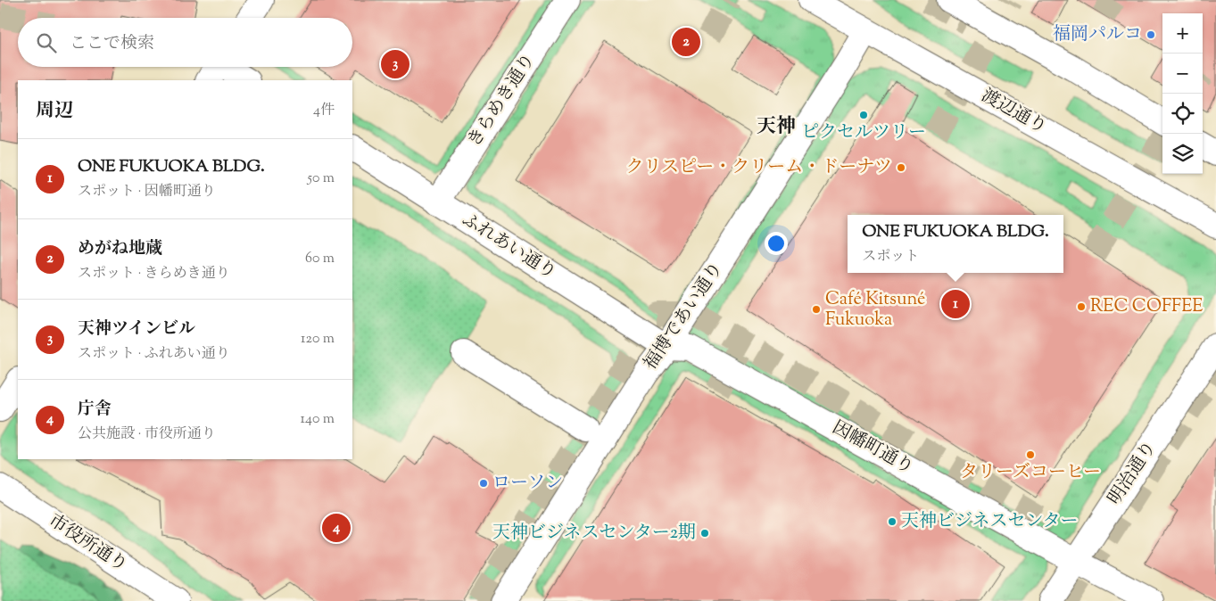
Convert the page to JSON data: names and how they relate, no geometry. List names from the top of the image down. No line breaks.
{"streets":{"street":["きらめき通り","渡辺通り","ふれあい通り","福博であい通り","因幡町通り","明治通り","市役所通り"]},"crossings":[["きらめき通り","ふれあい通り"],["渡辺通り","福博であい通り"],["ふれあい通り","福博であい通り"],["ふれあい通り","因幡町通り"],["福博であい通り","因幡町通り"],["因幡町通り","明治通り"]],"districts":["天神"],"places":["福岡パルコ","ピクセルツリー","クリスピー・クリーム・ドーナツ","REC COFFEE","Café Kitsuné Fukuoka","タリーズコーヒー","ローソン","天神ビジネスセンター","天神ビジネスセンター2期"],"page":{"map_buttons":["+","−"],"search":"ここで検索","pins":["2","3","1","4"],"heading":["周辺","4件"],"list":[{"mark":"1","name":"ONE FUKUOKA BLDG.","note":"スポット · 因幡町通り","value":"50 m"},{"mark":"2","name":"めがね地蔵","note":"スポット · きらめき通り","value":"60 m"},{"mark":"3","name":"天神ツインビル","note":"スポット · ふれあい通り","value":"120 m"},{"mark":"4","name":"庁舎","note":"公共施設 · 市役所通り","value":"140 m"}],"popup":["ONE FUKUOKA BLDG.","スポット"]}}
